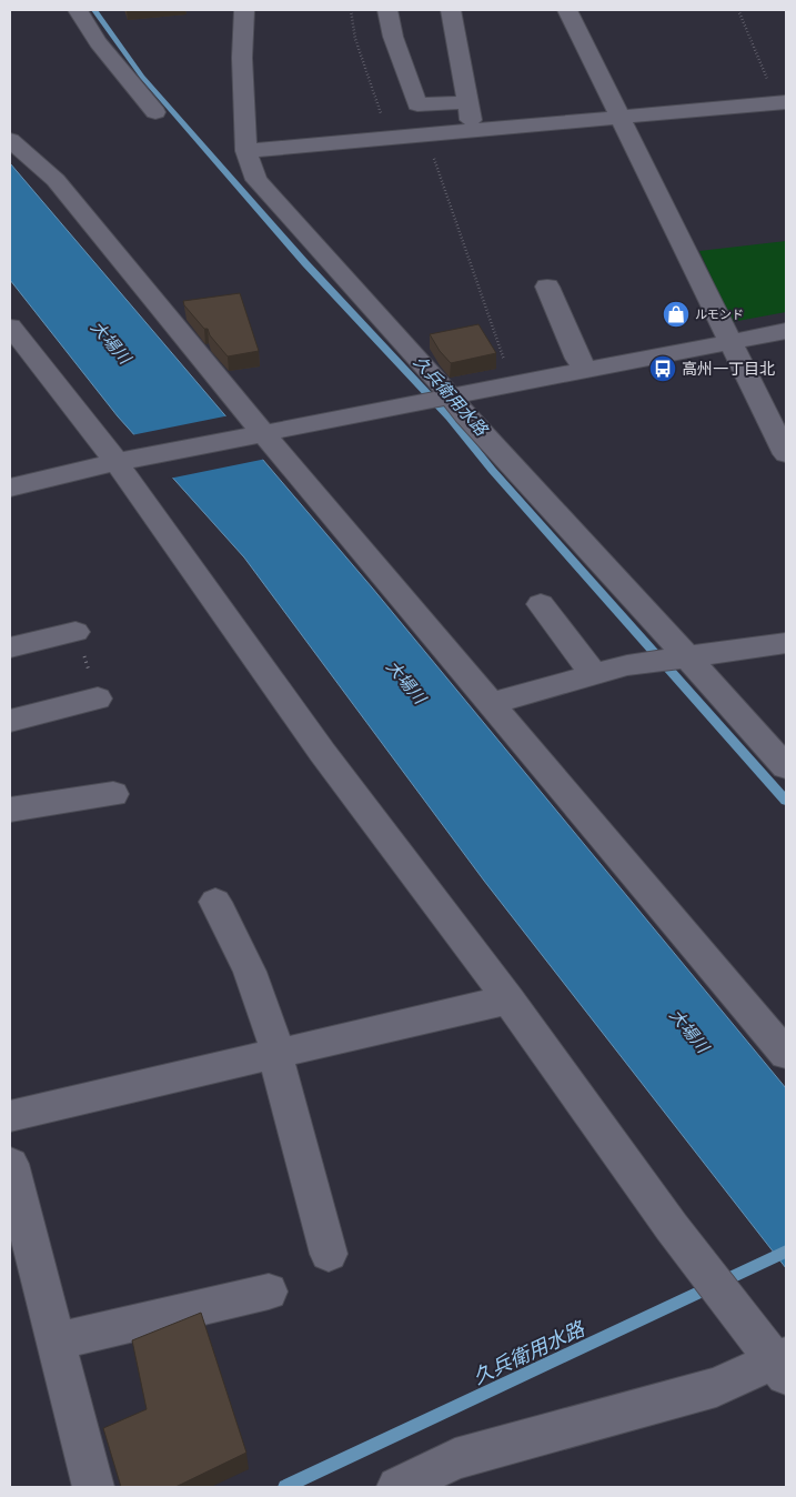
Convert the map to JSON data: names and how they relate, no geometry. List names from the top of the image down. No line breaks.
{"water":["大場川","久兵衛用水路"],"places":{"shop":["ルモンド"],"bus stop":["高州一丁目北"]}}
